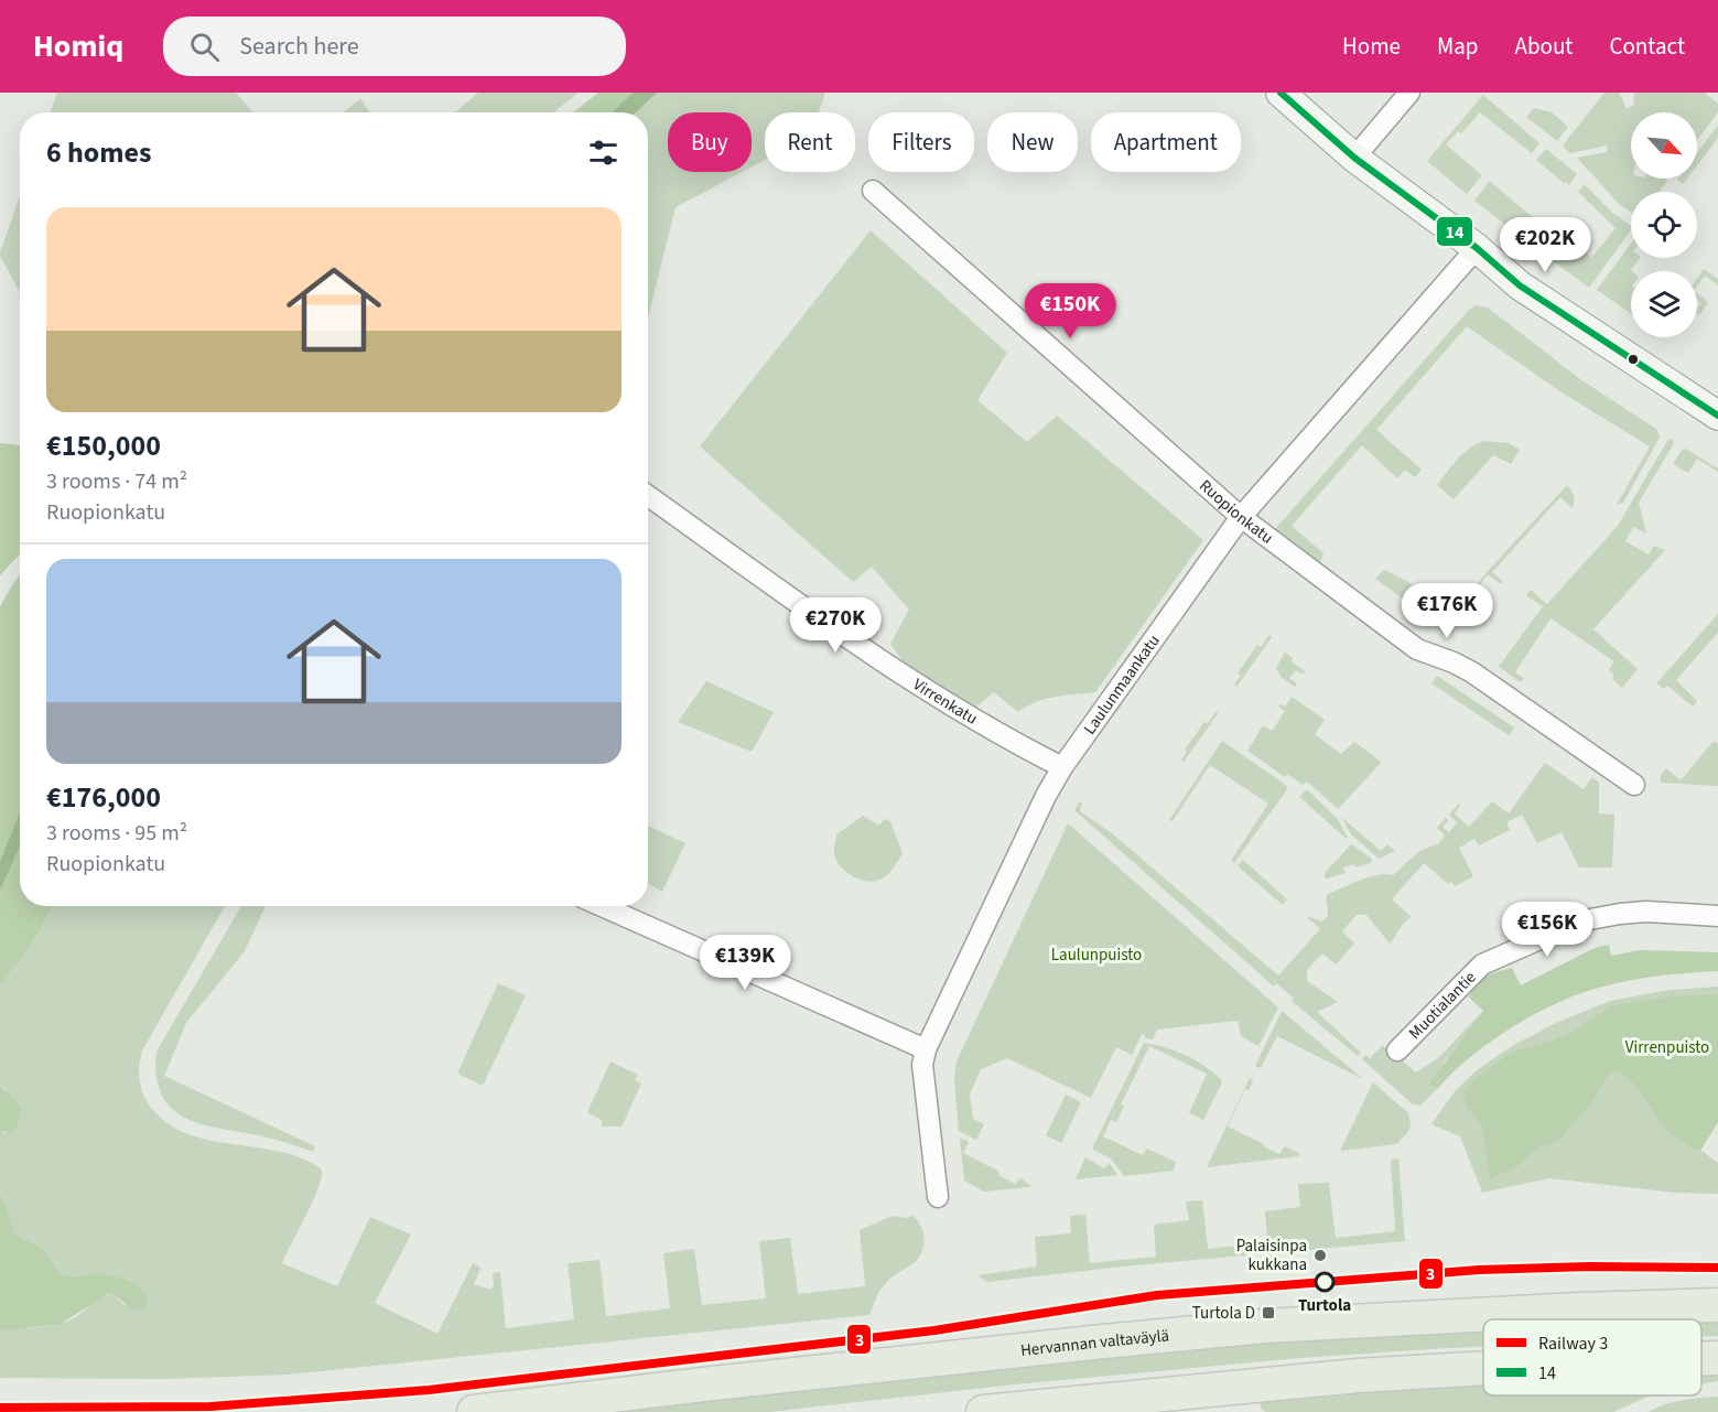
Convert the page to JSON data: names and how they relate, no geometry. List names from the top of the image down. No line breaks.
{"streets":{"highway":["Hervannan valtaväylä"],"street":["Ruopionkatu","Laulunmaankatu","Virrenkatu","Muotialantie"]},"crossings":[["Ruopionkatu","Laulunmaankatu"],["Laulunmaankatu","Virrenkatu"]],"parks":["Laulunpuisto","Virrenpuisto"],"places":{"other":["Palaisinpa kukkana","Turtola"],"transit":["Turtola D"]},"lines":["transit line 14","rail line 3"],"legend":["Railway 3","14"],"north":"bottom right","page":{"header":"Homiq","search":"Search here","nav":["Home","Map","About","Contact"],"chip":["Buy","Rent","Filters","New","Apartment"],"heading":"6 homes","list":[{"name":"€150,000","note":"3 rooms · 74 m² · Ruopionkatu"},{"name":"€176,000","note":"3 rooms · 95 m² · Ruopionkatu"}],"price":["€202K","€150K","€176K","€270K","€156K","€139K"]}}
